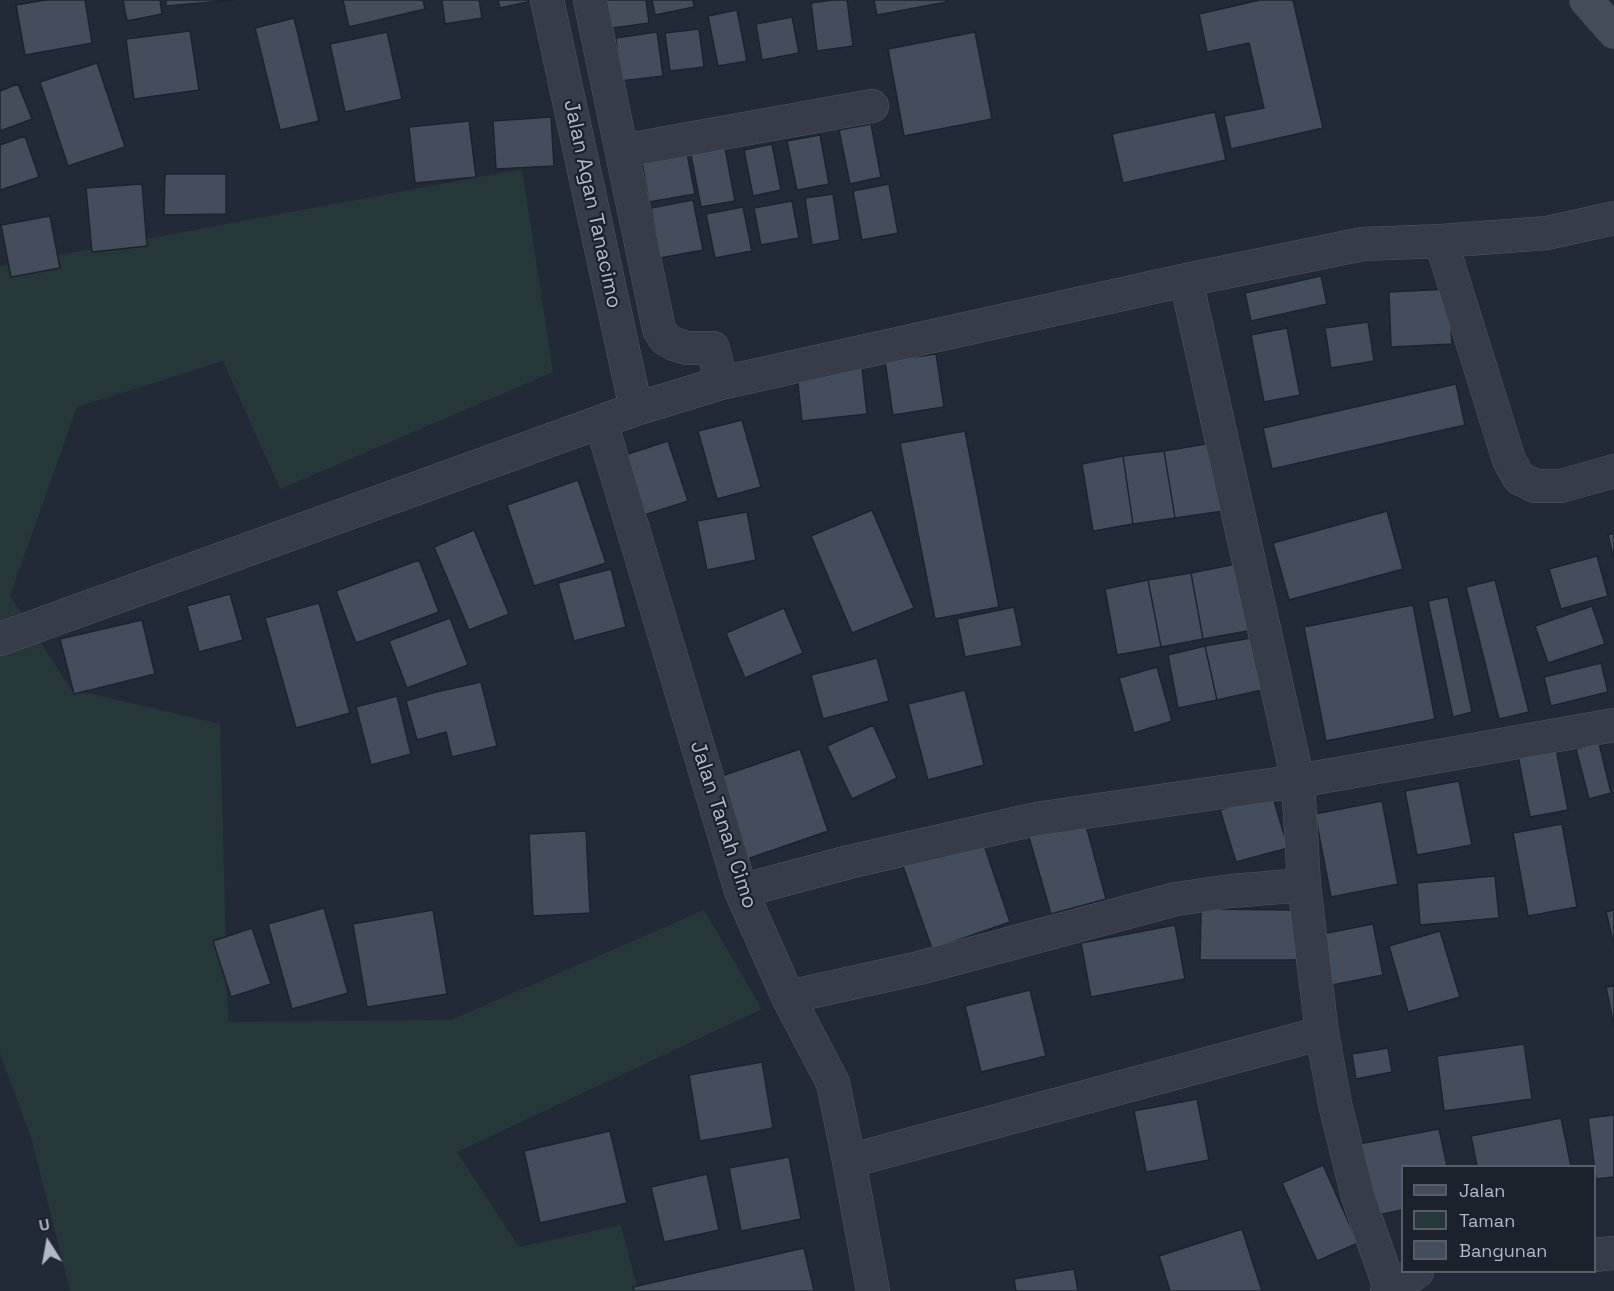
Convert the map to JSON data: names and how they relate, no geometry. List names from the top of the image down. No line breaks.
{"streets":{"street":["Jalan Agan Tanacimo","Jalan Tanah Cimo"]},"legend":["Jalan","Taman","Bangunan"],"north":"top"}
